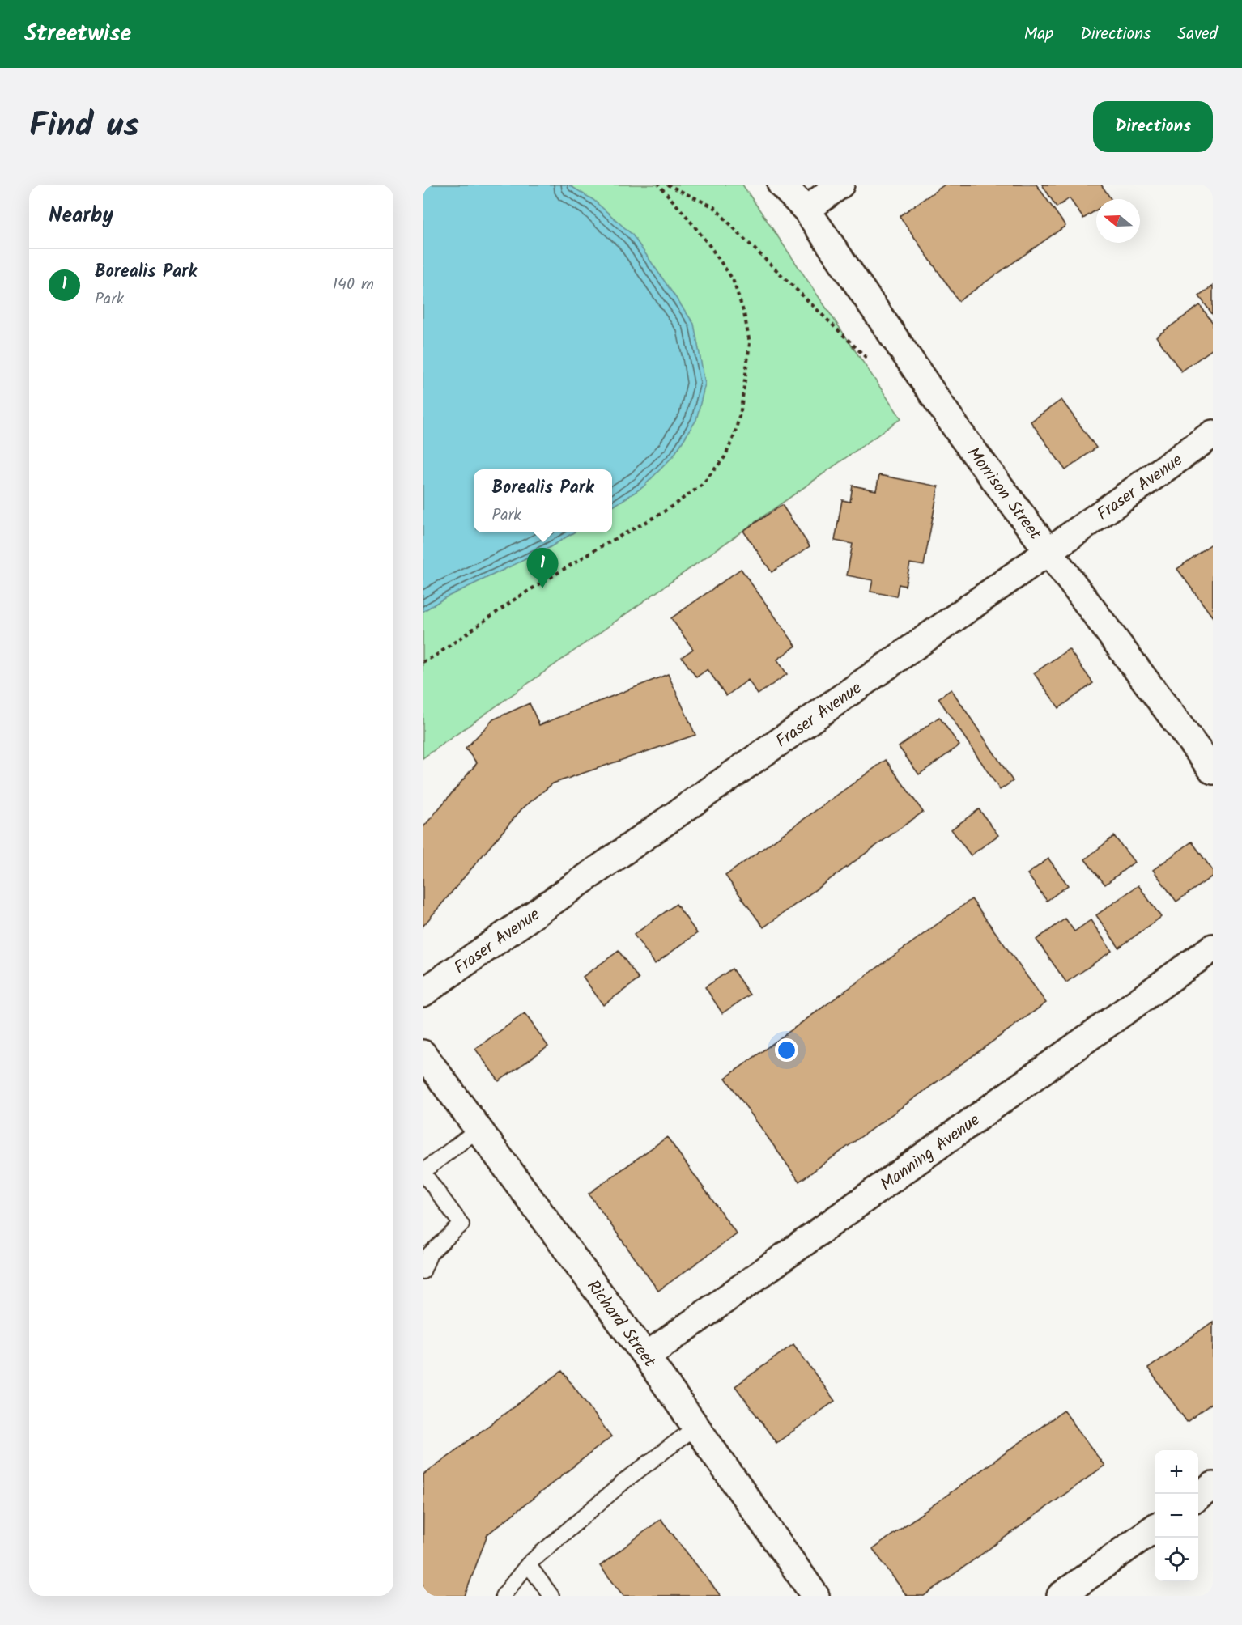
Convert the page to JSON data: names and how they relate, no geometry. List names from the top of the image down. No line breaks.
{"streets":{"street":["Fraser Avenue","Morrison Street","Manning Avenue","Richard Street"]},"crossings":[["Fraser Avenue","Morrison Street"],["Manning Avenue","Richard Street"]],"north":"left","page":{"header":"Streetwise","nav":["Map","Directions","Saved"],"title":"Find us","buttons":"Directions","heading":"Nearby","list":[{"mark":"1","name":"Borealis Park","note":"Park","value":"140 m"}],"popup":["Borealis Park","Park"],"pins":"1","map_buttons":["+","−"]}}
